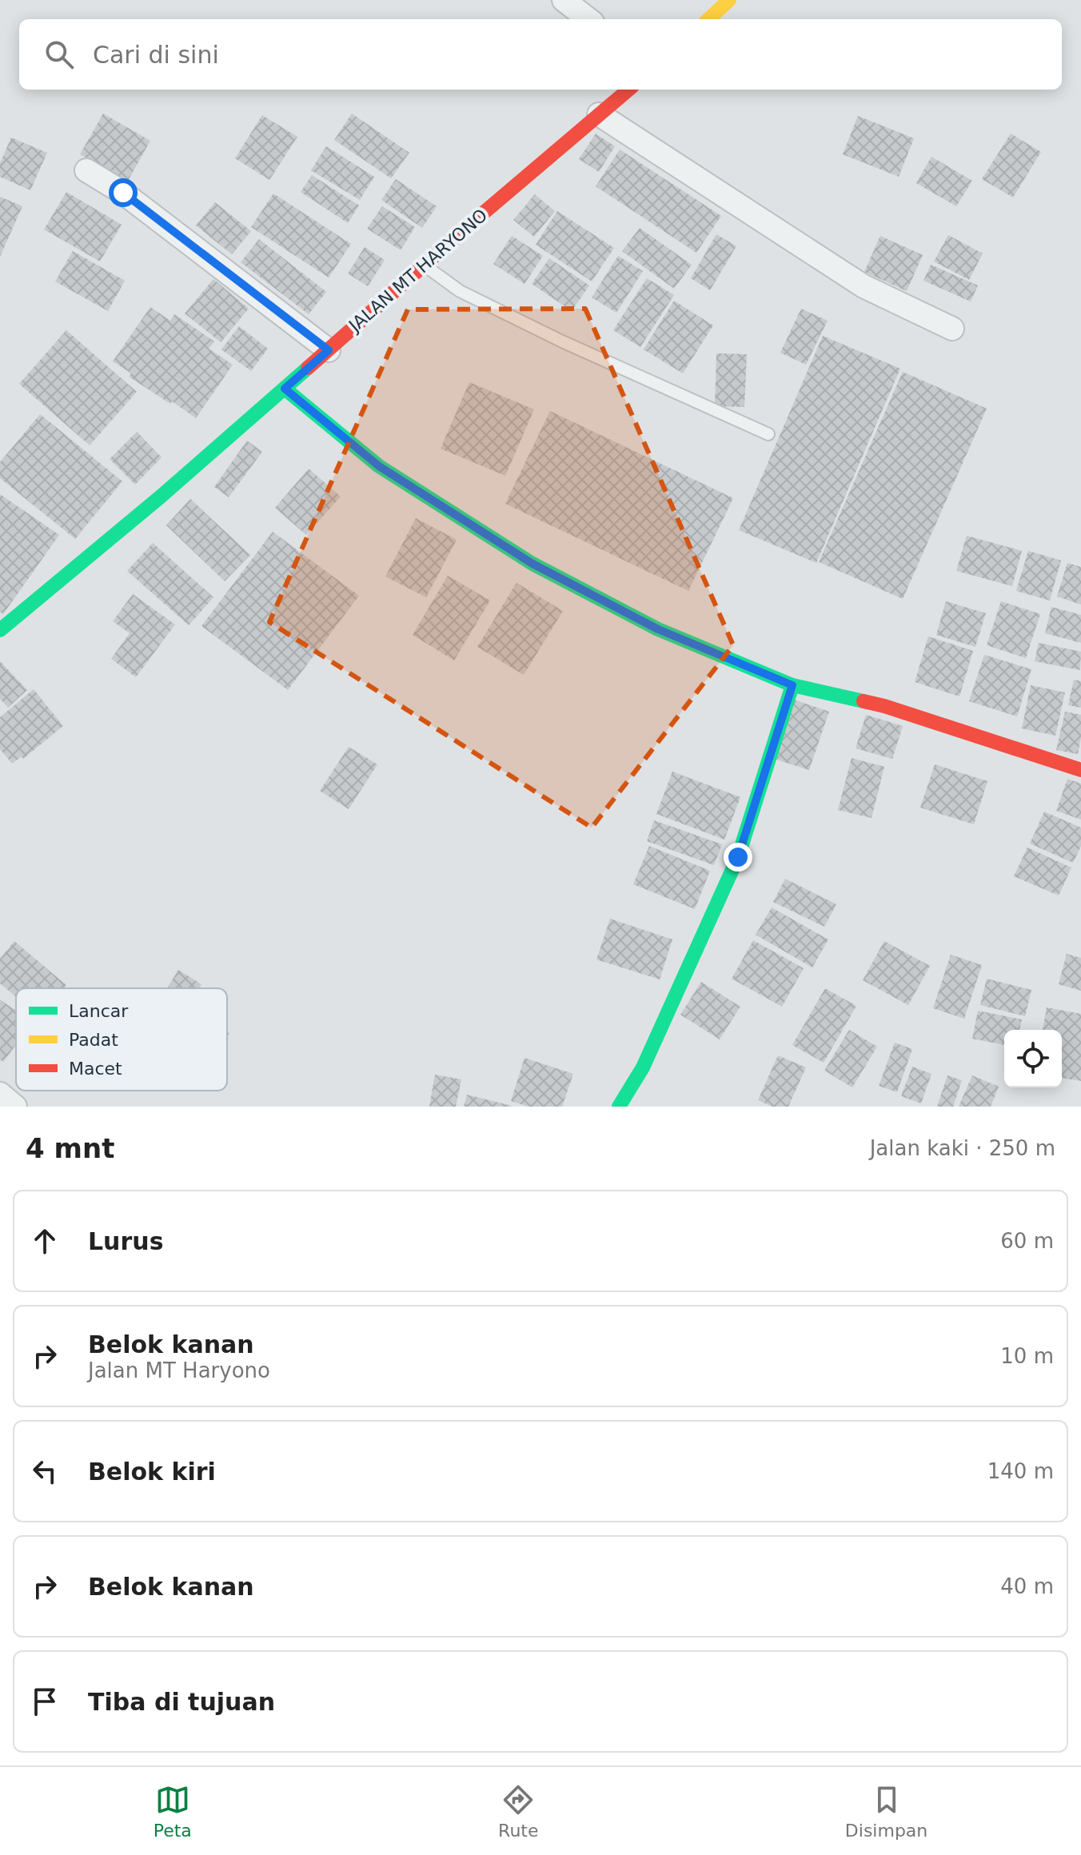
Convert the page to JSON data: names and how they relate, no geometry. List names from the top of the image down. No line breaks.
{"streets":{"street":["JALAN MT HARYONO"]},"legend":["Lancar","Padat","Macet"],"page":{"search":"Cari di sini","heading":["4 mnt","Jalan kaki · 250 m"],"list":[["Lurus","60 m"],["Belok kanan","Jalan MT Haryono","10 m"],["Belok kiri","140 m"],["Belok kanan","40 m"],"Tiba di tujuan"],"nav":["Peta","Rute","Disimpan"]}}
